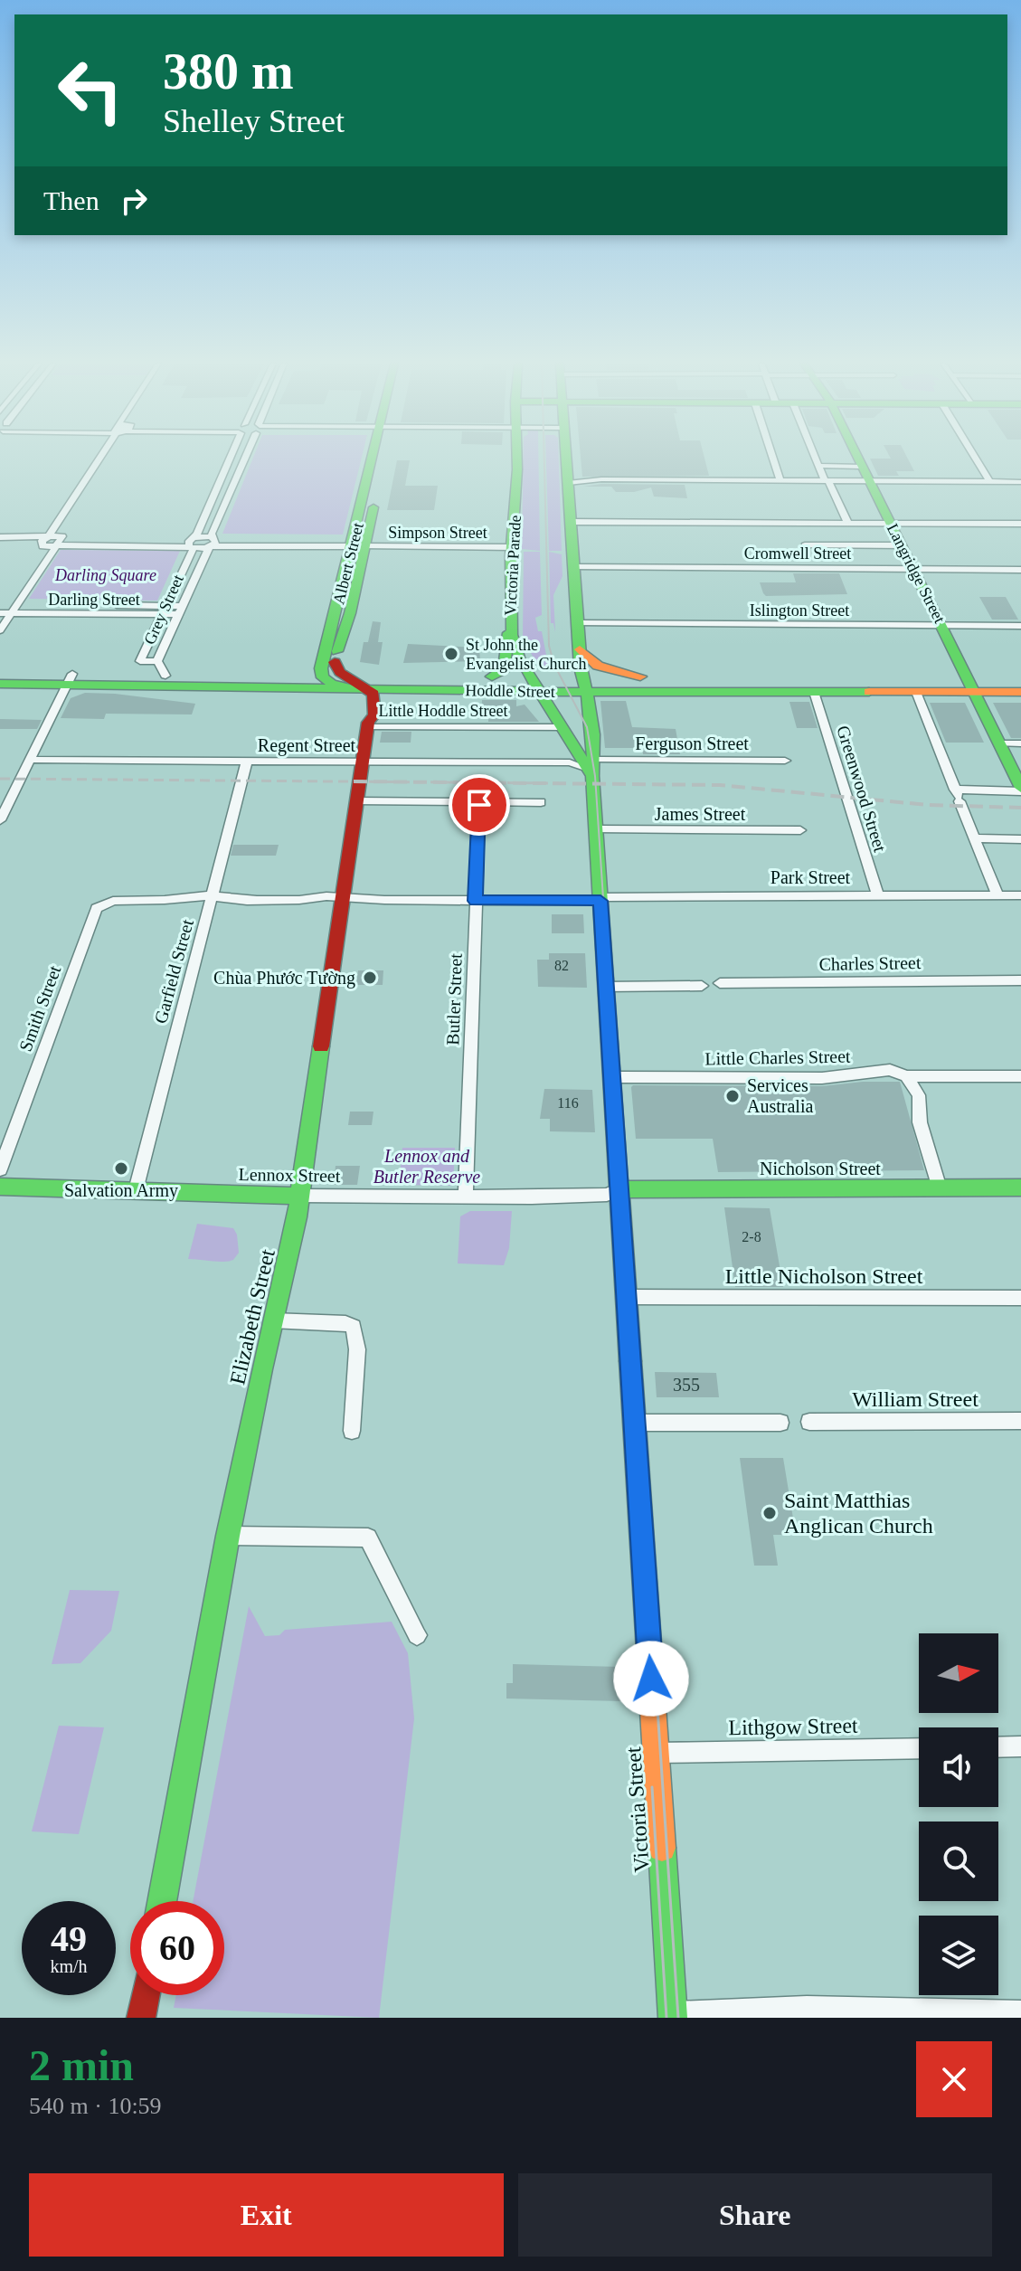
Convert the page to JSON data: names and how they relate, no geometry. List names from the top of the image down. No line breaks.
{"streets":{"main road":["Albert Street","Victoria Parade","Langridge Street","Hoddle Street","Nicholson Street","Lennox Street","Elizabeth Street","Victoria Street"],"street":["Simpson Street","Cromwell Street","Darling Street","Grey Street","Islington Street","Little Hoddle Street","Ferguson Street","Regent Street","Greenwood Street","James Street","Park Street","Charles Street","Garfield Street","Butler Street","Smith Street","Little Charles Street","Little Nicholson Street","William Street","Lithgow Street"]},"crossings":[["Simpson Street","Albert Street"],["Simpson Street","Victoria Parade"],["Simpson Street","Grey Street"],["Cromwell Street","Langridge Street"],["Albert Street","Hoddle Street"],["Victoria Parade","Hoddle Street"],["Victoria Parade","Victoria Street"],["Langridge Street","Islington Street"],["Langridge Street","Hoddle Street"],["Darling Street","Grey Street"],["Grey Street","Hoddle Street"],["Hoddle Street","Greenwood Street"],["Hoddle Street","Elizabeth Street"],["Hoddle Street","Victoria Street"],["Little Hoddle Street","Elizabeth Street"],["Little Hoddle Street","Victoria Street"],["Ferguson Street","Victoria Street"],["Regent Street","Garfield Street"],["Regent Street","Elizabeth Street"],["Regent Street","Victoria Street"],["Greenwood Street","Park Street"],["Park Street","Garfield Street"],["Park Street","Butler Street"],["Park Street","Smith Street"],["Park Street","Elizabeth Street"],["Park Street","Victoria Street"],["Garfield Street","Lennox Street"],["Butler Street","Lennox Street"],["Nicholson Street","Lennox Street"],["Nicholson Street","Victoria Street"],["Lennox Street","Elizabeth Street"],["Lennox Street","Victoria Street"],["Little Nicholson Street","Victoria Street"],["Lithgow Street","Victoria Street"]],"parks":["Darling Square","Lennox and Butler Reserve"],"places":["St John the Evangelist Church","Chùa Phước Tường","Services Australia","Salvation Army","Saint Matthias Anglican Church"],"house_numbers":["82","116","2-8","355"],"north":"right","page":{"turn":["380 m","Shelley Street"],"then":"Then","speed":"49 km/h","limit":"60","heading":["2 min","540 m · 10:59"],"buttons":["Exit","Share"]}}
